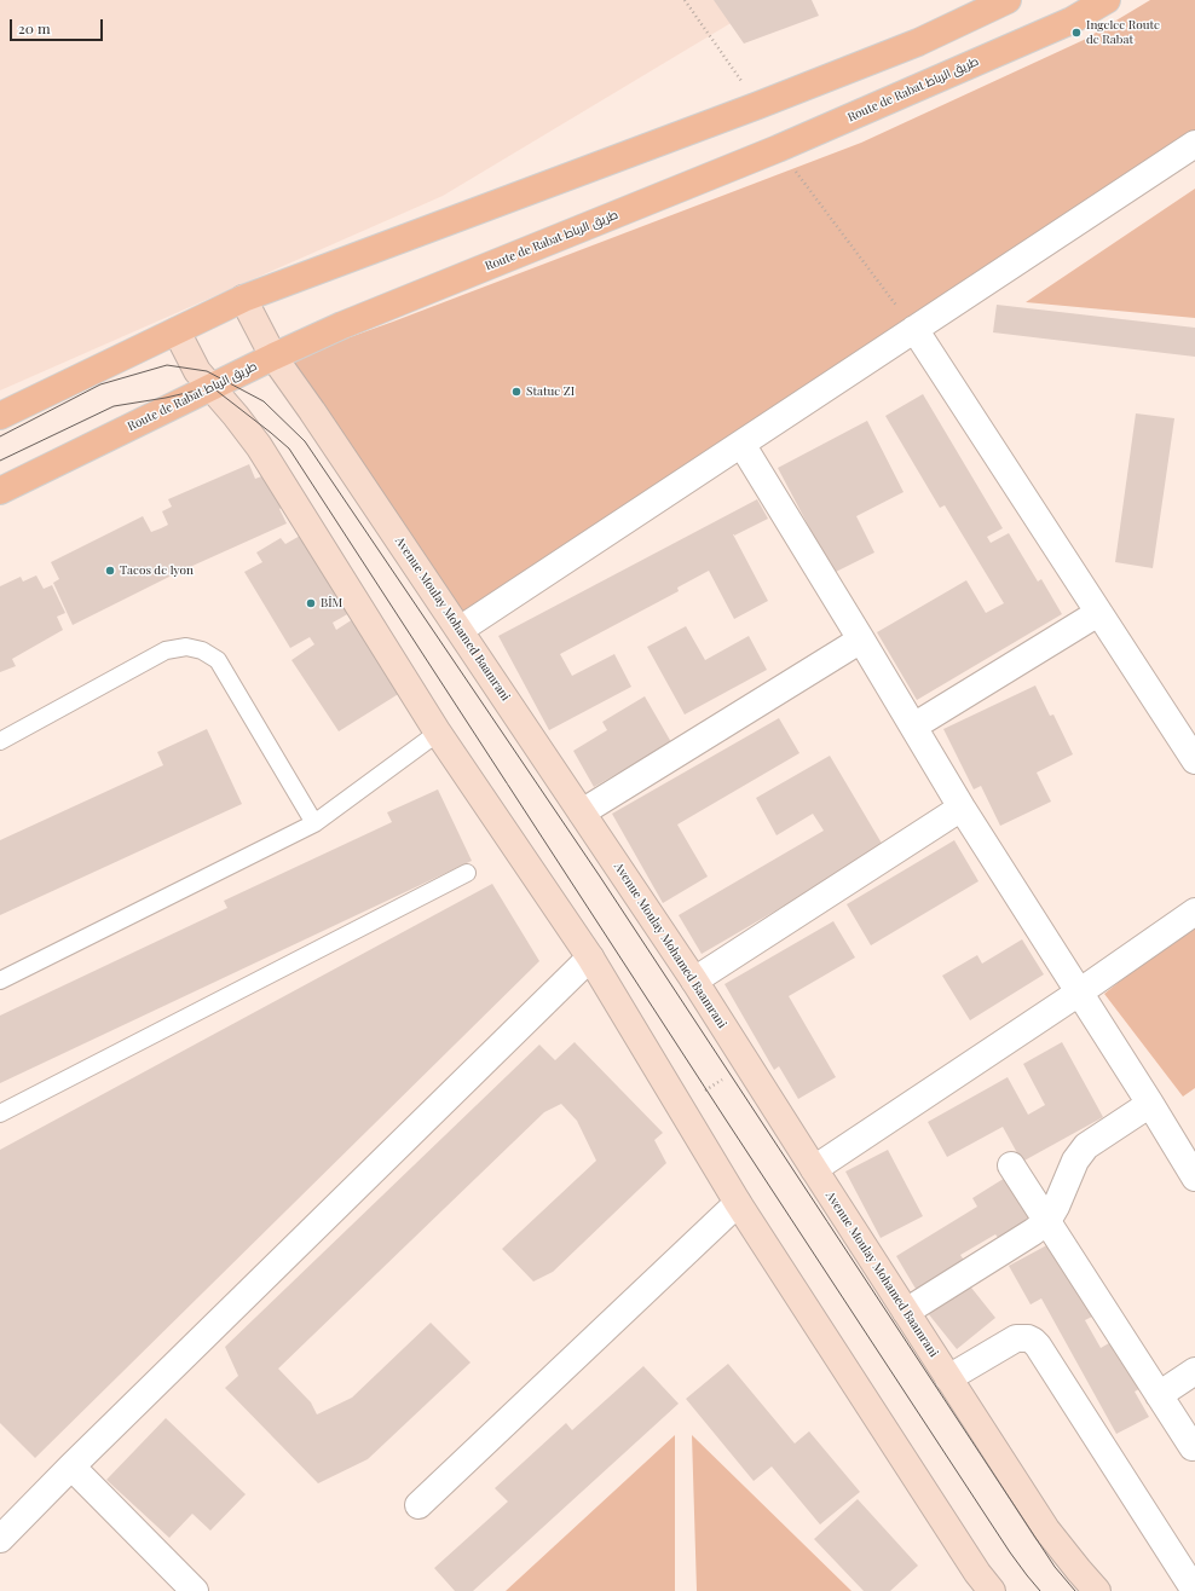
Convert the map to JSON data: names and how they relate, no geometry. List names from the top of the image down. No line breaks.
{"streets":{"main road":["Route de Rabat طريق الرباط"],"street":["Avenue Moulay Mohamed Baamrani"]},"crossings":[["Route de Rabat طريق الرباط","Avenue Moulay Mohamed Baamrani"]],"places":["Ingelec Route de Rabat","Statue ZI","Tacos de lyon","BİM"],"scale_bar":"20 m"}
